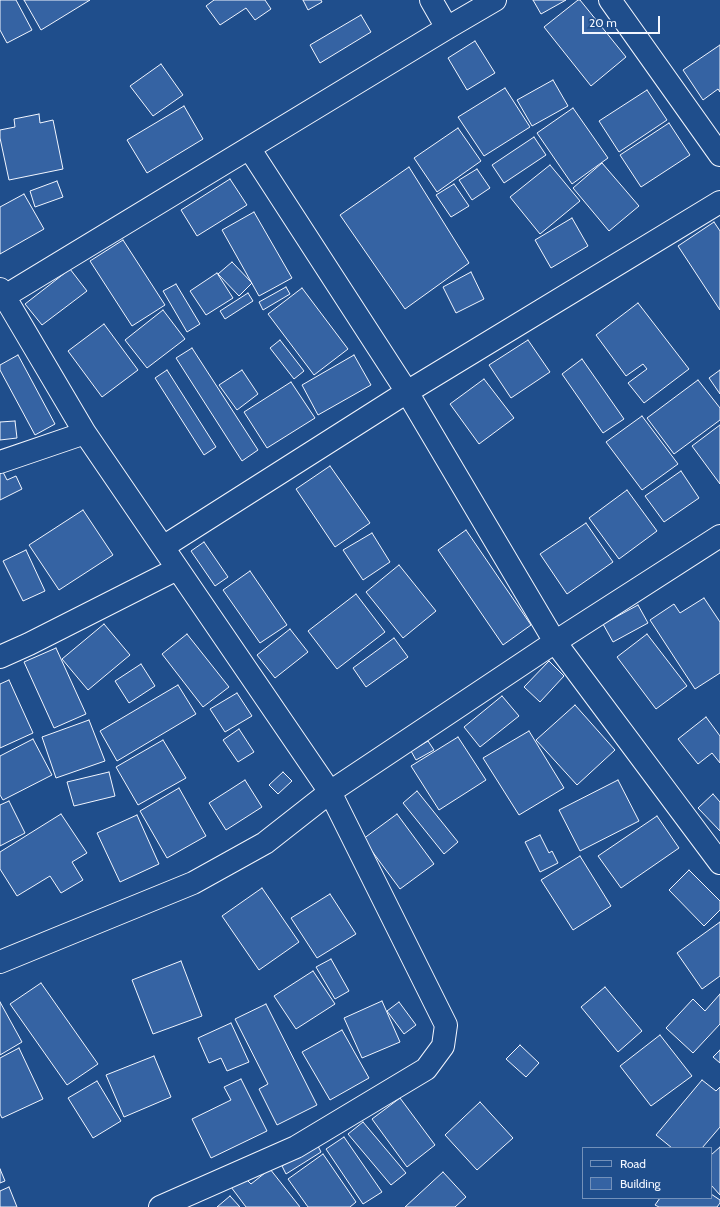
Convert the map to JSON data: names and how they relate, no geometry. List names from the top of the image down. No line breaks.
{"legend":["Road","Building"],"scale_bar":"20 m"}
